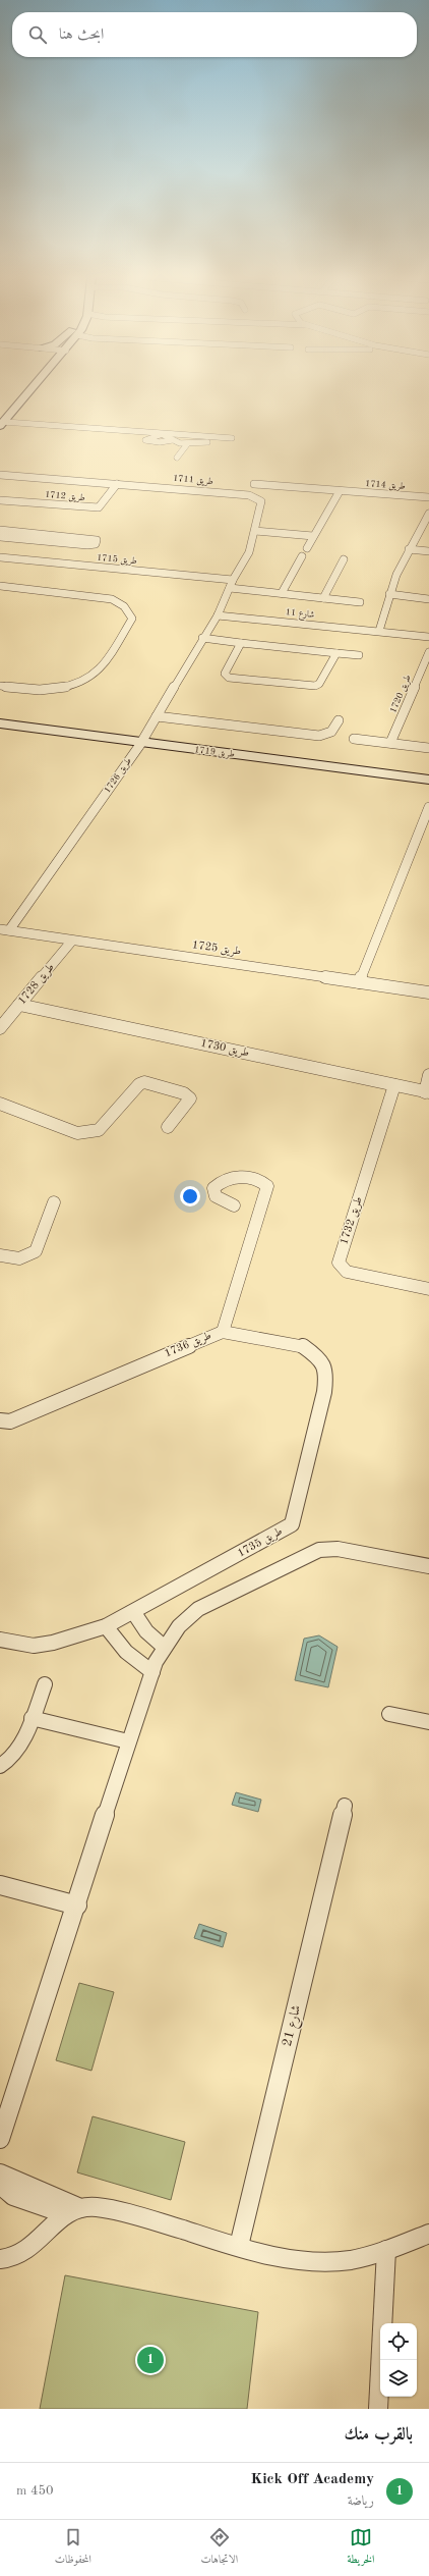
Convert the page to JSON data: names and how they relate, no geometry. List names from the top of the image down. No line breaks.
{"streets":{"street":["طريق 1711","طريق 1714","طريق 1712","طريق 1715","شارع 11","طريق 1720","طريق 1719","طريق 1726","طريق 1725","طريق 1728","طريق 1730","طريق 1732","طريق 1736","طريق 1735","شارع 21"]},"crossings":[["طريق 1711","طريق 1712"],["طريق 1711","طريق 1715"],["طريق 1711","شارع 11"],["طريق 1711","طريق 1726"],["شارع 11","طريق 1726"],["طريق 1719","طريق 1726"],["طريق 1726","طريق 1725"],["طريق 1725","طريق 1728"],["طريق 1728","طريق 1730"],["طريق 1730","طريق 1732"],["طريق 1736","طريق 1735"]],"page":{"search":"ابحث هنا","pins":"1","heading":"بالقرب منك","list":[{"mark":"1","name":"Kick Off Academy","note":"رياضة","value":"450 m"}],"nav":["الخريطة","الاتجاهات","المحفوظات"]}}
